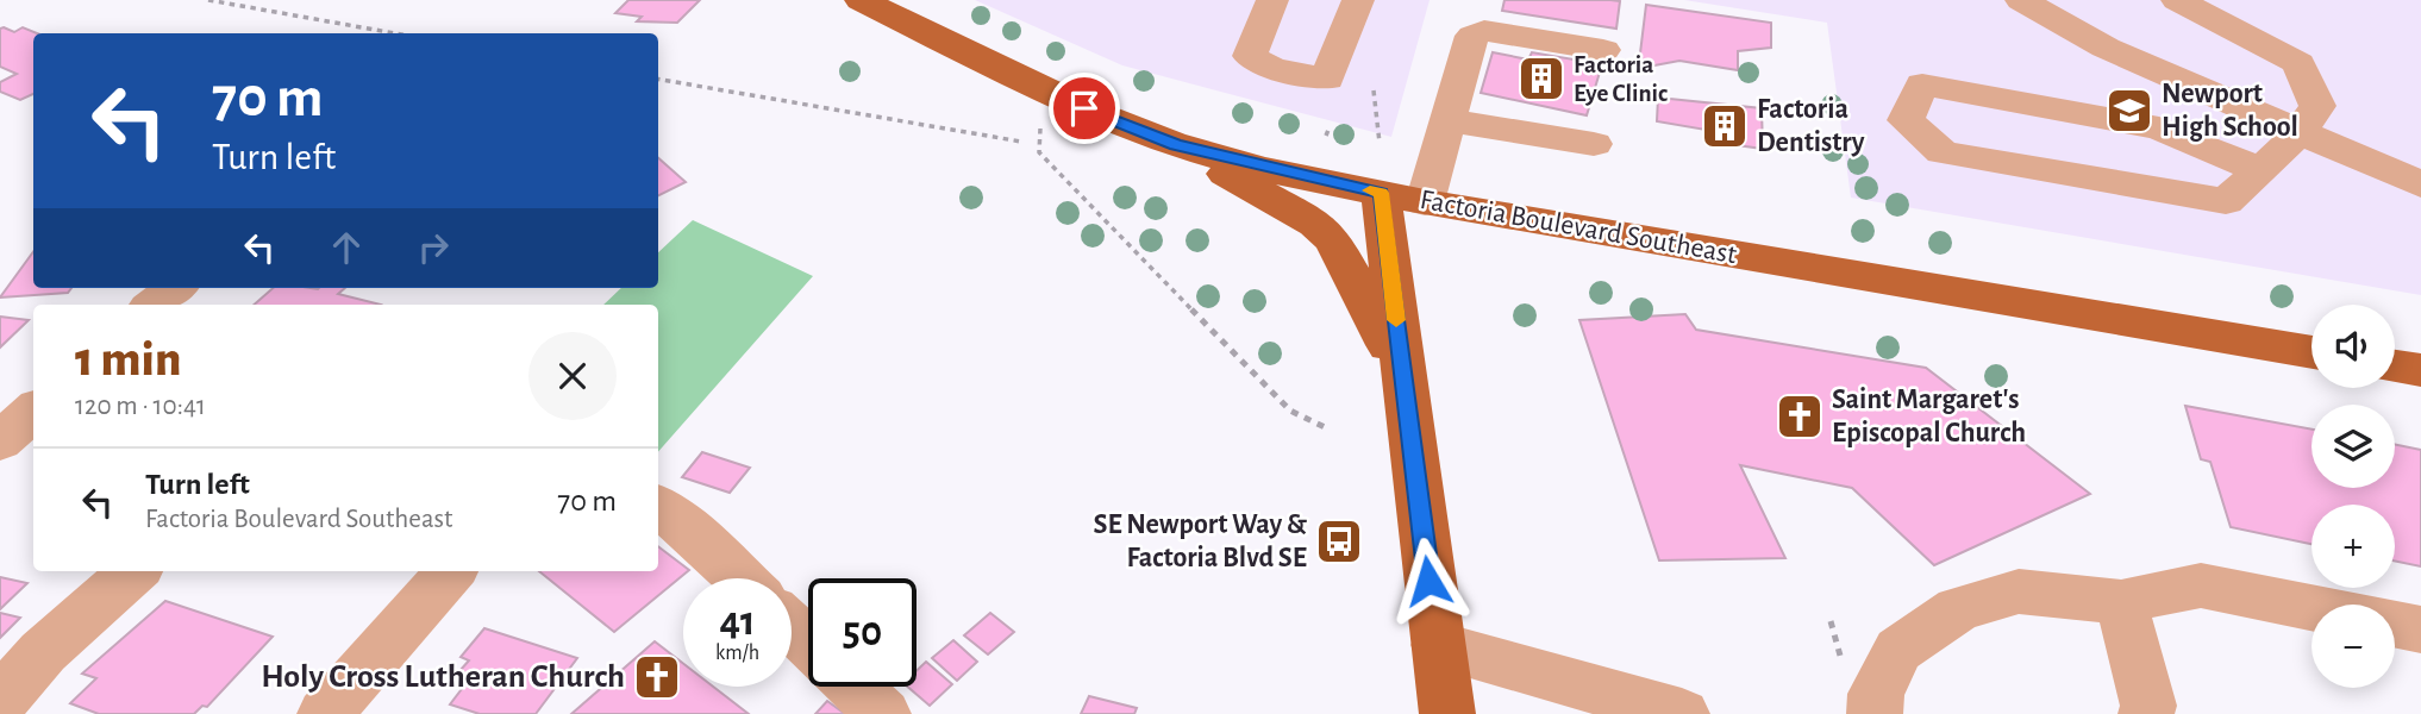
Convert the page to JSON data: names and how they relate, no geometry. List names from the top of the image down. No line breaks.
{"streets":{"main road":["Factoria Boulevard Southeast"]},"places":{"building":["Factoria Eye Clinic","Factoria Dentistry"],"school or university":["Newport High School"],"church":["Saint Margaret's Episcopal Church","Holy Cross Lutheran Church"],"bus stop":["SE Newport Way & Factoria Blvd SE"]},"page":{"turn":["70 m","Turn left"],"map_buttons":["+","−"],"heading":["1 min","120 m · 10:41"],"list":[{"name":"Turn left","note":"Factoria Boulevard Southeast","value":"70 m"}],"speed":"41 km/h","limit":"50"}}
